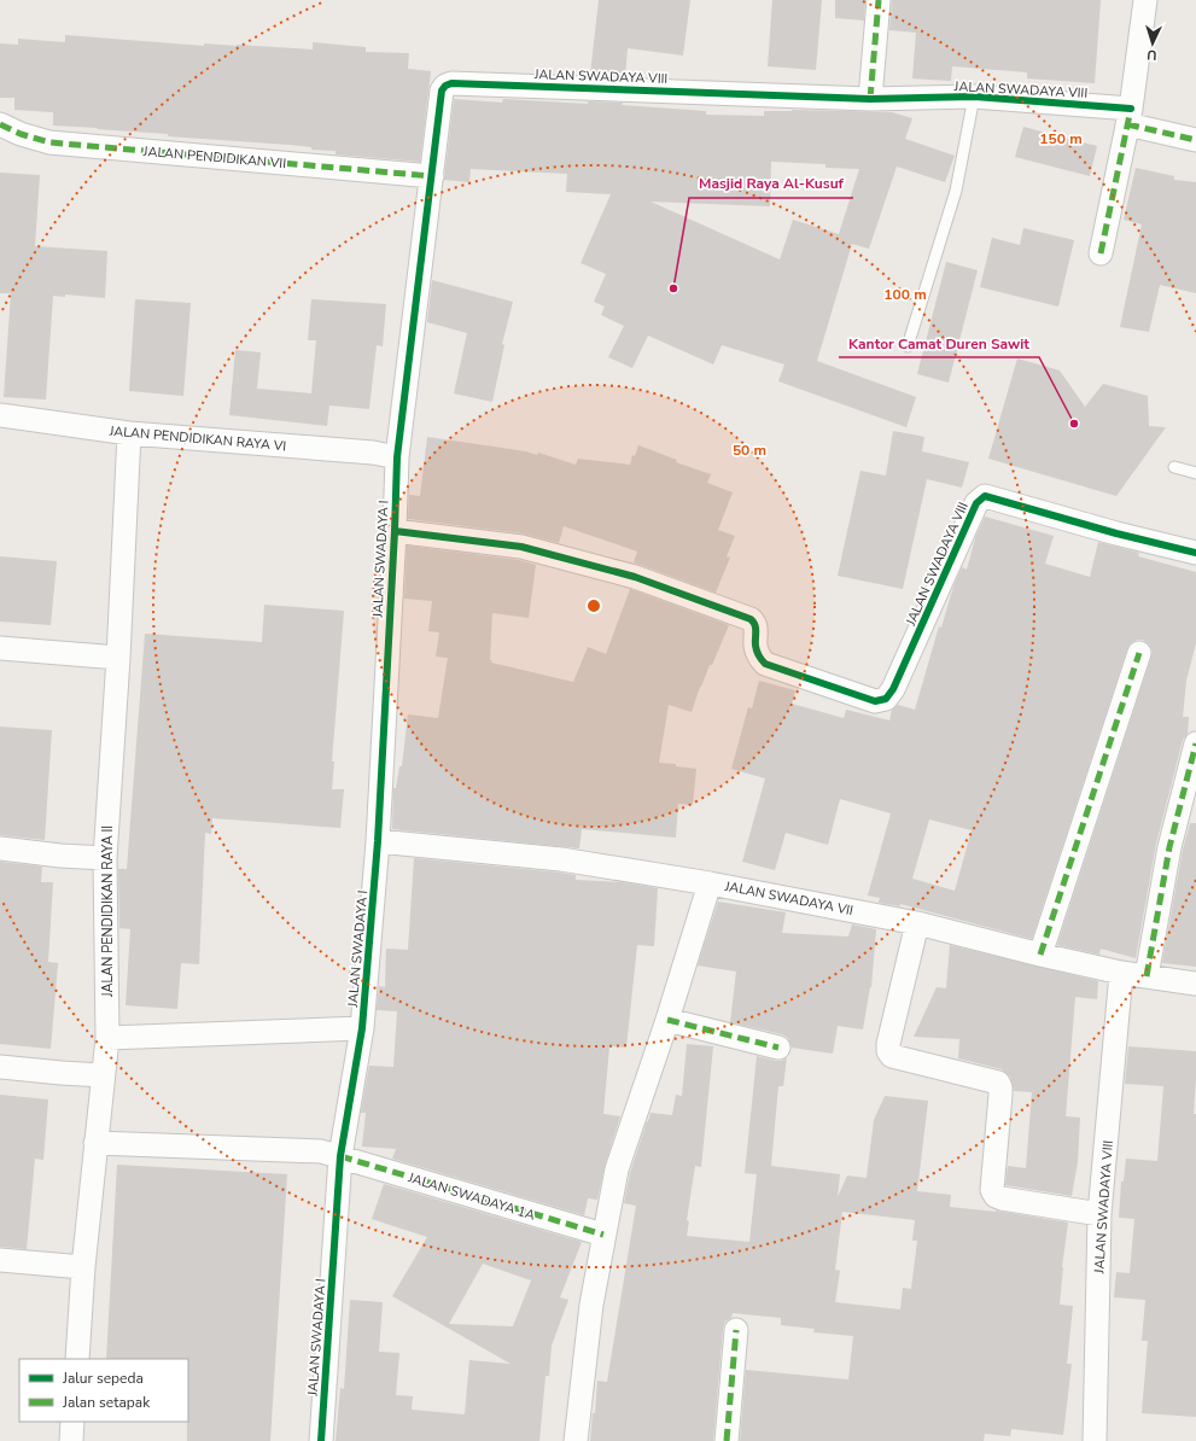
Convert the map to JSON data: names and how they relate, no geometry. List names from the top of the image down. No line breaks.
{"streets":{"street":["JALAN SWADAYA VIII","JALAN PENDIDIKAN VII","JALAN PENDIDIKAN RAYA VI","JALAN SWADAYA I","JALAN SWADAYA VII","JALAN PENDIDIKAN RAYA II","JALAN SWADAYA 1A"]},"crossings":[["JALAN SWADAYA VIII","JALAN PENDIDIKAN VII"],["JALAN SWADAYA VIII","JALAN PENDIDIKAN RAYA VI"],["JALAN SWADAYA VIII","JALAN SWADAYA I"],["JALAN SWADAYA VIII","JALAN SWADAYA VII"],["JALAN PENDIDIKAN RAYA VI","JALAN SWADAYA I"],["JALAN PENDIDIKAN RAYA VI","JALAN PENDIDIKAN RAYA II"],["JALAN SWADAYA I","JALAN SWADAYA VII"],["JALAN SWADAYA I","JALAN SWADAYA 1A"],["JALAN PENDIDIKAN RAYA II","JALAN SWADAYA 1A"]],"places":["Masjid Raya Al-Kusuf","Kantor Camat Duren Sawit"],"legend":["Jalur sepeda","Jalan setapak"],"north":"bottom","rings":["150 m","100 m","50 m"]}
